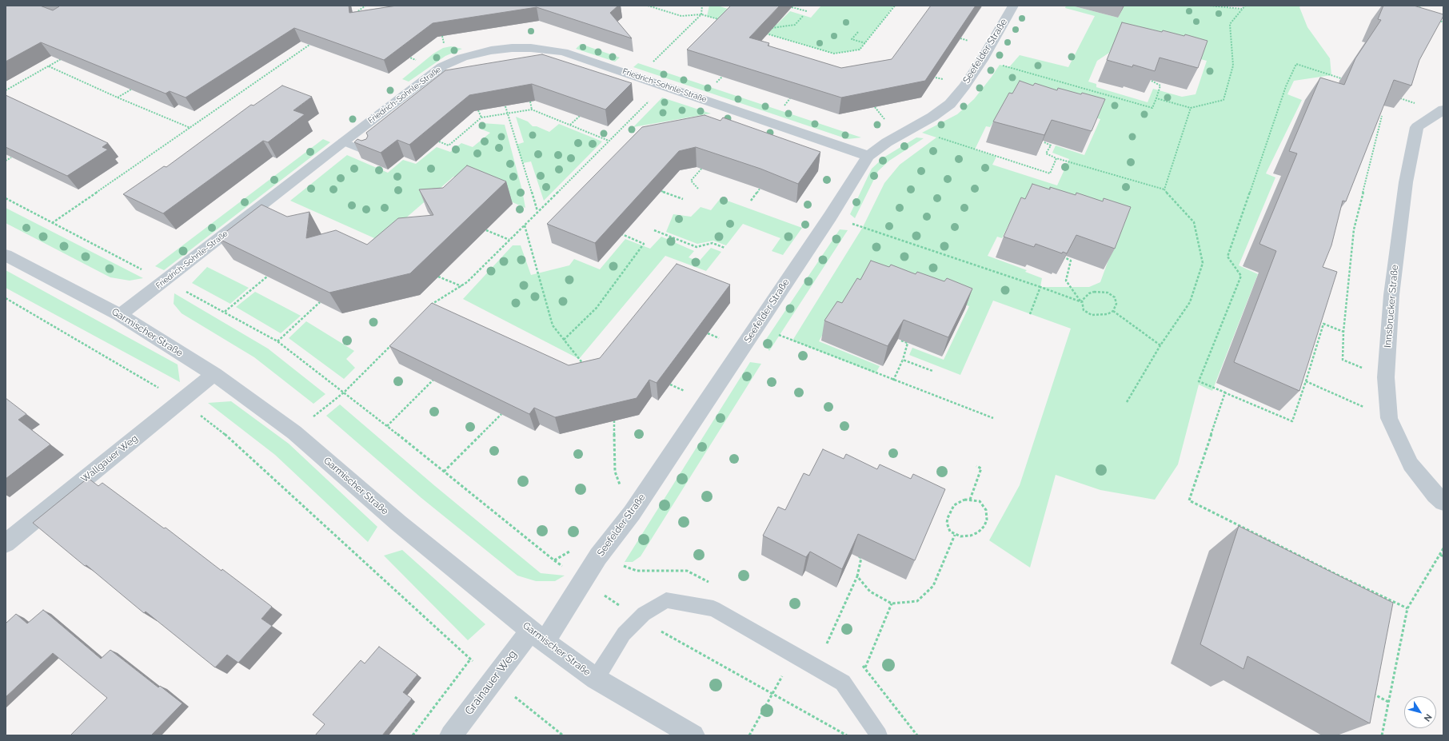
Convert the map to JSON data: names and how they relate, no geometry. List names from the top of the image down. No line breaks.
{"streets":{"street":["Seefelder Straße","Friedrich-Sohnle-Straße","Innsbrucker Straße","Garmischer Straße","Wallgauer Weg","Grainauer Weg"]},"crossings":[["Seefelder Straße","Friedrich-Sohnle-Straße"],["Seefelder Straße","Garmischer Straße"],["Seefelder Straße","Grainauer Weg"],["Friedrich-Sohnle-Straße","Garmischer Straße"],["Garmischer Straße","Wallgauer Weg"],["Garmischer Straße","Grainauer Weg"]],"north":"bottom right"}
